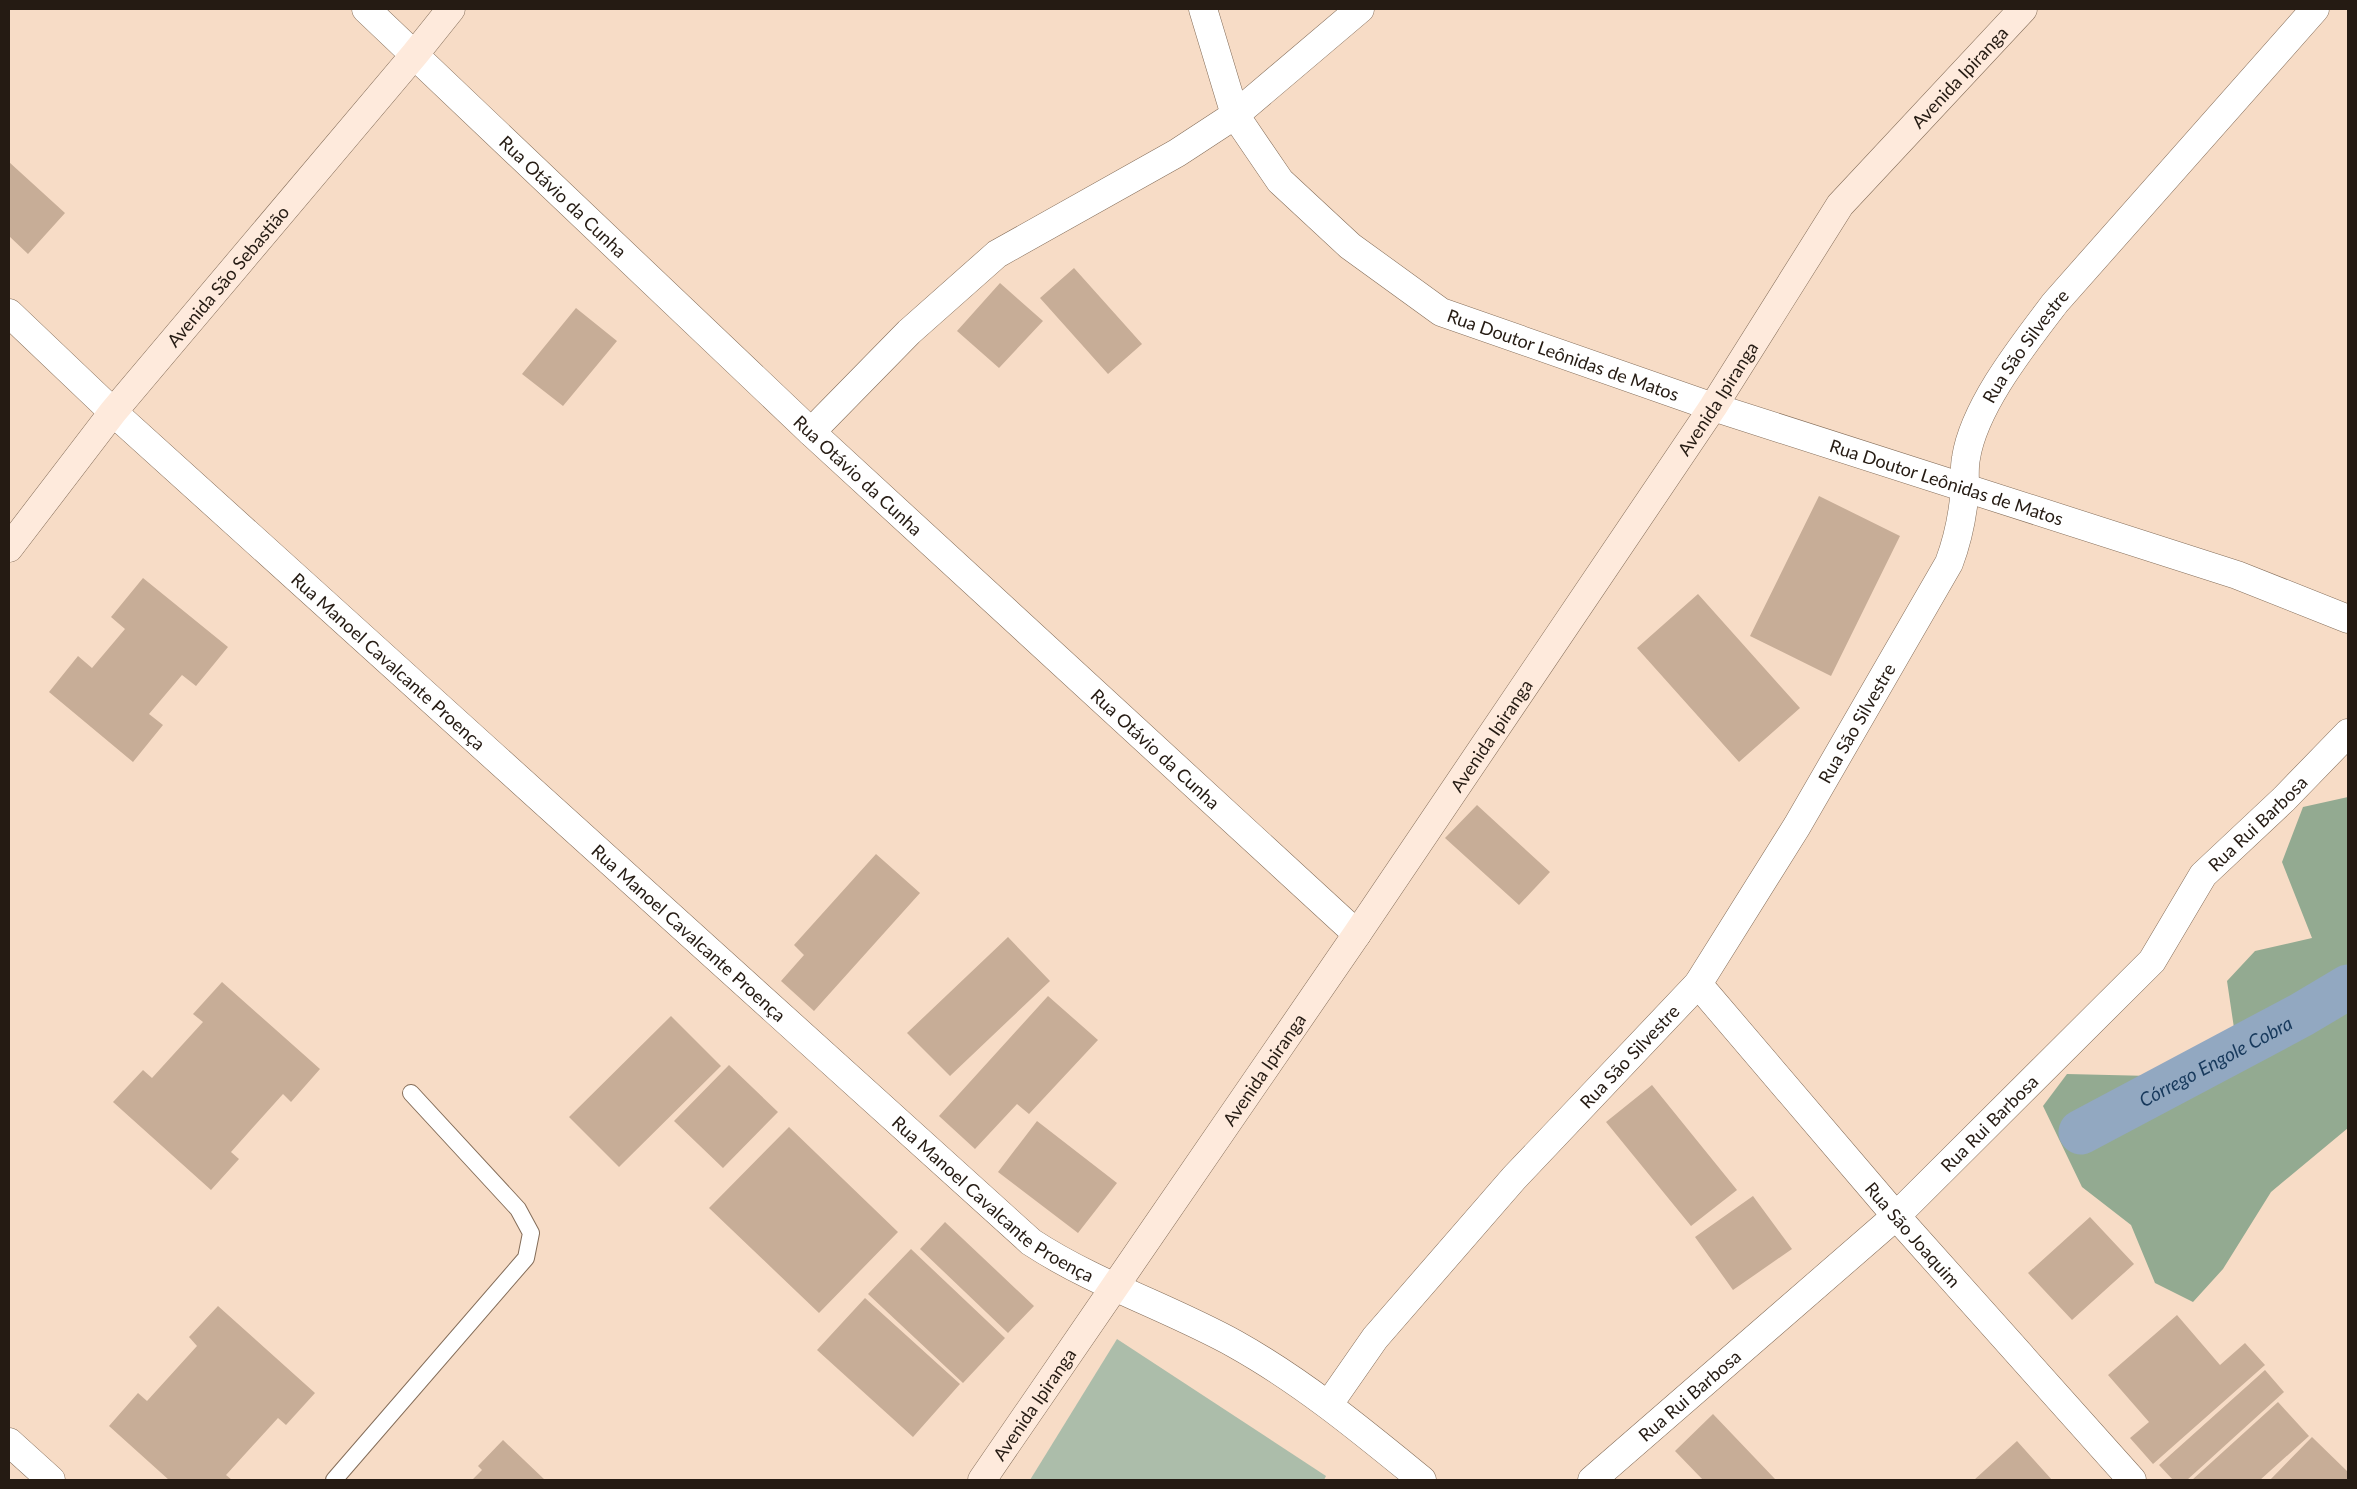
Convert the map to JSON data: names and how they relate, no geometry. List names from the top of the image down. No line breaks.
{"streets":{"street":["Avenida Ipiranga","Rua Otávio da Cunha","Avenida São Sebastião","Rua São Silvestre","Rua Doutor Leônidas de Matos","Rua Manoel Cavalcante Proença","Rua Rui Barbosa","Rua São Joaquim"]},"crossings":[["Avenida Ipiranga","Rua Otávio da Cunha"],["Avenida Ipiranga","Rua Doutor Leônidas de Matos"],["Avenida Ipiranga","Rua Manoel Cavalcante Proença"],["Rua Otávio da Cunha","Avenida São Sebastião"],["Avenida São Sebastião","Rua Manoel Cavalcante Proença"],["Rua São Silvestre","Rua Doutor Leônidas de Matos"],["Rua São Silvestre","Rua Manoel Cavalcante Proença"],["Rua São Silvestre","Rua São Joaquim"],["Rua Rui Barbosa","Rua São Joaquim"]],"water":["Córrego Engole Cobra"]}
